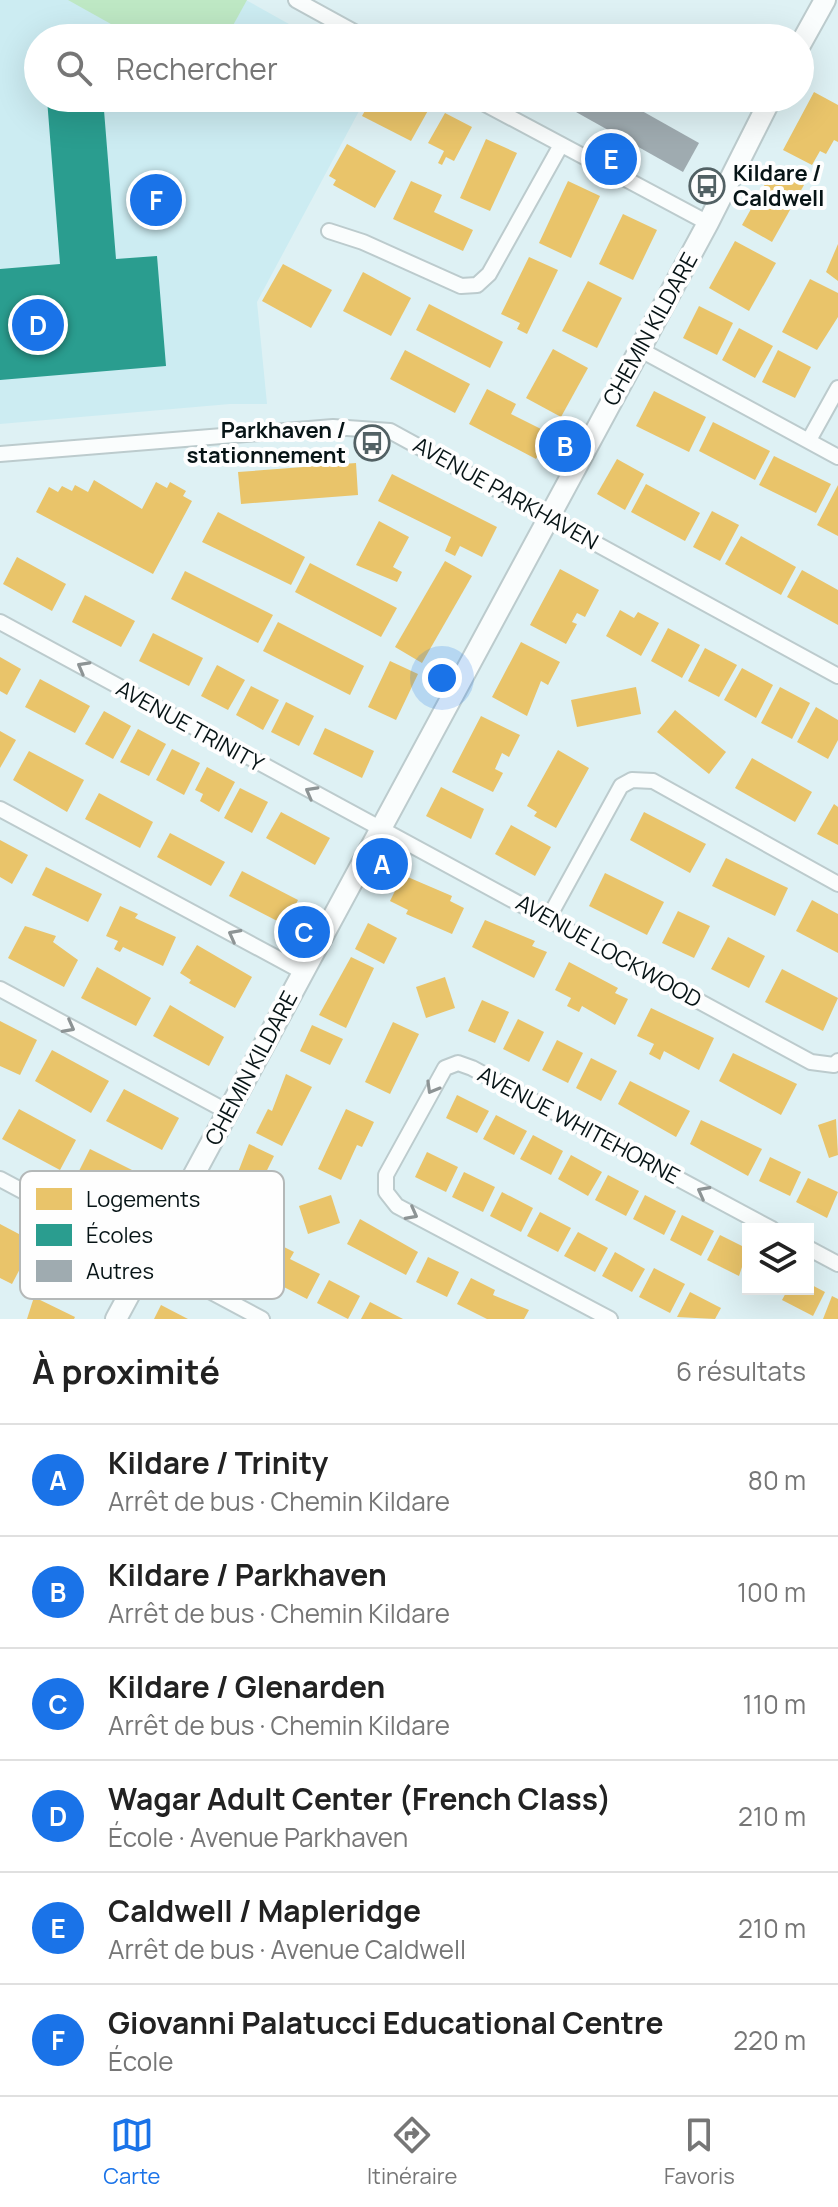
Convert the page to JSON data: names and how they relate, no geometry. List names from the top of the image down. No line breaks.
{"streets":{"street":["CHEMIN KILDARE","AVENUE PARKHAVEN","AVENUE TRINITY","AVENUE LOCKWOOD","AVENUE WHITEHORNE"]},"crossings":[["CHEMIN KILDARE","AVENUE PARKHAVEN"],["CHEMIN KILDARE","AVENUE TRINITY"],["CHEMIN KILDARE","AVENUE LOCKWOOD"],["AVENUE TRINITY","AVENUE LOCKWOOD"]],"one_way":["AVENUE TRINITY"],"places":{"bus stop":["Kildare / Caldwell","Parkhaven / stationnement"]},"legend":["Logements","Écoles","Autres"],"page":{"search":"Rechercher","pins":["E","F","D","B","A","C"],"heading":["À proximité","6 résultats"],"list":[{"mark":"A","name":"Kildare / Trinity","note":"Arrêt de bus · Chemin Kildare","value":"80 m"},{"mark":"B","name":"Kildare / Parkhaven","note":"Arrêt de bus · Chemin Kildare","value":"100 m"},{"mark":"C","name":"Kildare / Glenarden","note":"Arrêt de bus · Chemin Kildare","value":"110 m"},{"mark":"D","name":"Wagar Adult Center (French Class)","note":"École · Avenue Parkhaven","value":"210 m"},{"mark":"E","name":"Caldwell / Mapleridge","note":"Arrêt de bus · Avenue Caldwell","value":"210 m"},{"mark":"F","name":"Giovanni Palatucci Educational Centre","note":"École","value":"220 m"}],"nav":["Carte","Itinéraire","Favoris"]}}
